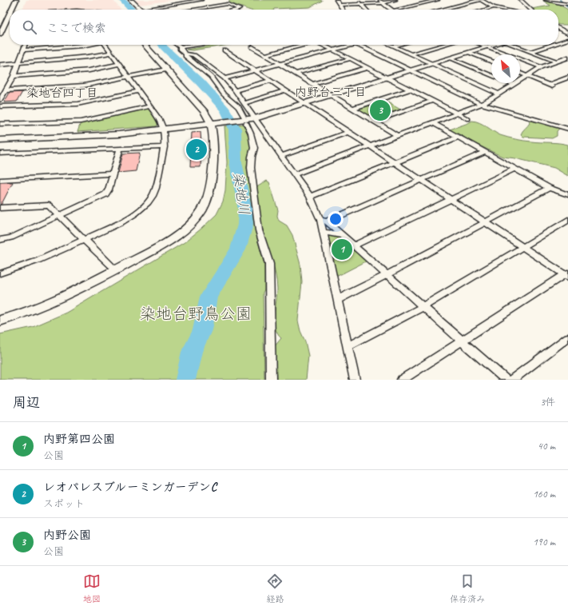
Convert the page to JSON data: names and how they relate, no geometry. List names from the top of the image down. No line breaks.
{"districts":["内野台三丁目","染地台四丁目"],"water":["染地川"],"parks":["染地台野鳥公園"],"north":"top left","page":{"search":"ここで検索","pins":["3","2","1"],"heading":["周辺","3件"],"list":[{"mark":"1","name":"内野第四公園","note":"公園","value":"40 m"},{"mark":"2","name":"レオパレスブルーミンガーデンC","note":"スポット","value":"160 m"},{"mark":"3","name":"内野公園","note":"公園","value":"190 m"}],"nav":["地図","経路","保存済み"]}}
